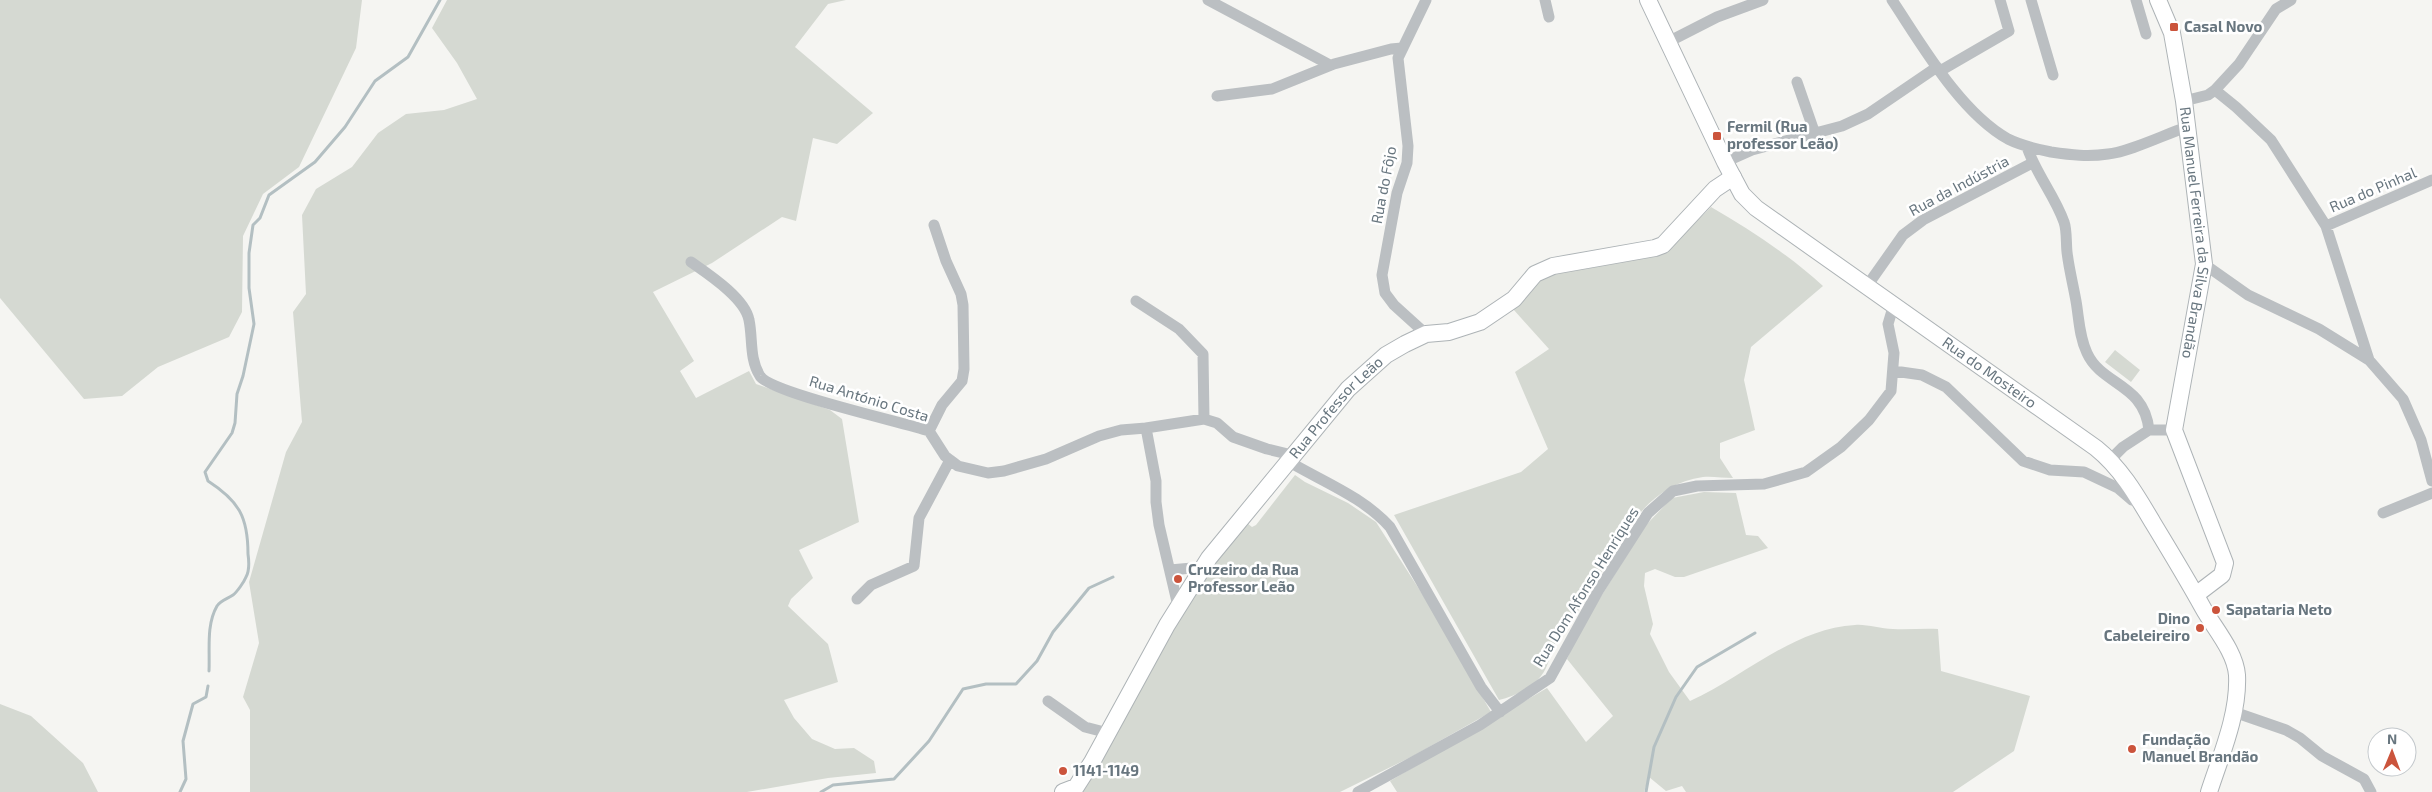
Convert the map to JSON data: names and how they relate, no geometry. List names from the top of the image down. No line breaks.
{"streets":{"main road":["Rua Manuel Ferreira da Silva Brandão","Rua do Mosteiro","Rua Professor Leão"],"street":["Rua do Fôjo","Rua da Indústria","Rua do Pinhal","Rua António Costa","Rua Dom Afonso Henriques"]},"crossings":[["Rua do Fôjo","Rua Professor Leão"],["Rua da Indústria","Rua do Mosteiro"],["Rua do Mosteiro","Rua Professor Leão"],["Rua do Mosteiro","Rua Dom Afonso Henriques"]],"places":{"transit":["Casal Novo","Fermil (Rua professor Leão)"],"other":["Cruzeiro da Rua Professor Leão","Sapataria Neto","Dino Cabeleireiro","Fundação Manuel Brandão","1141-1149"]},"north":"top"}
